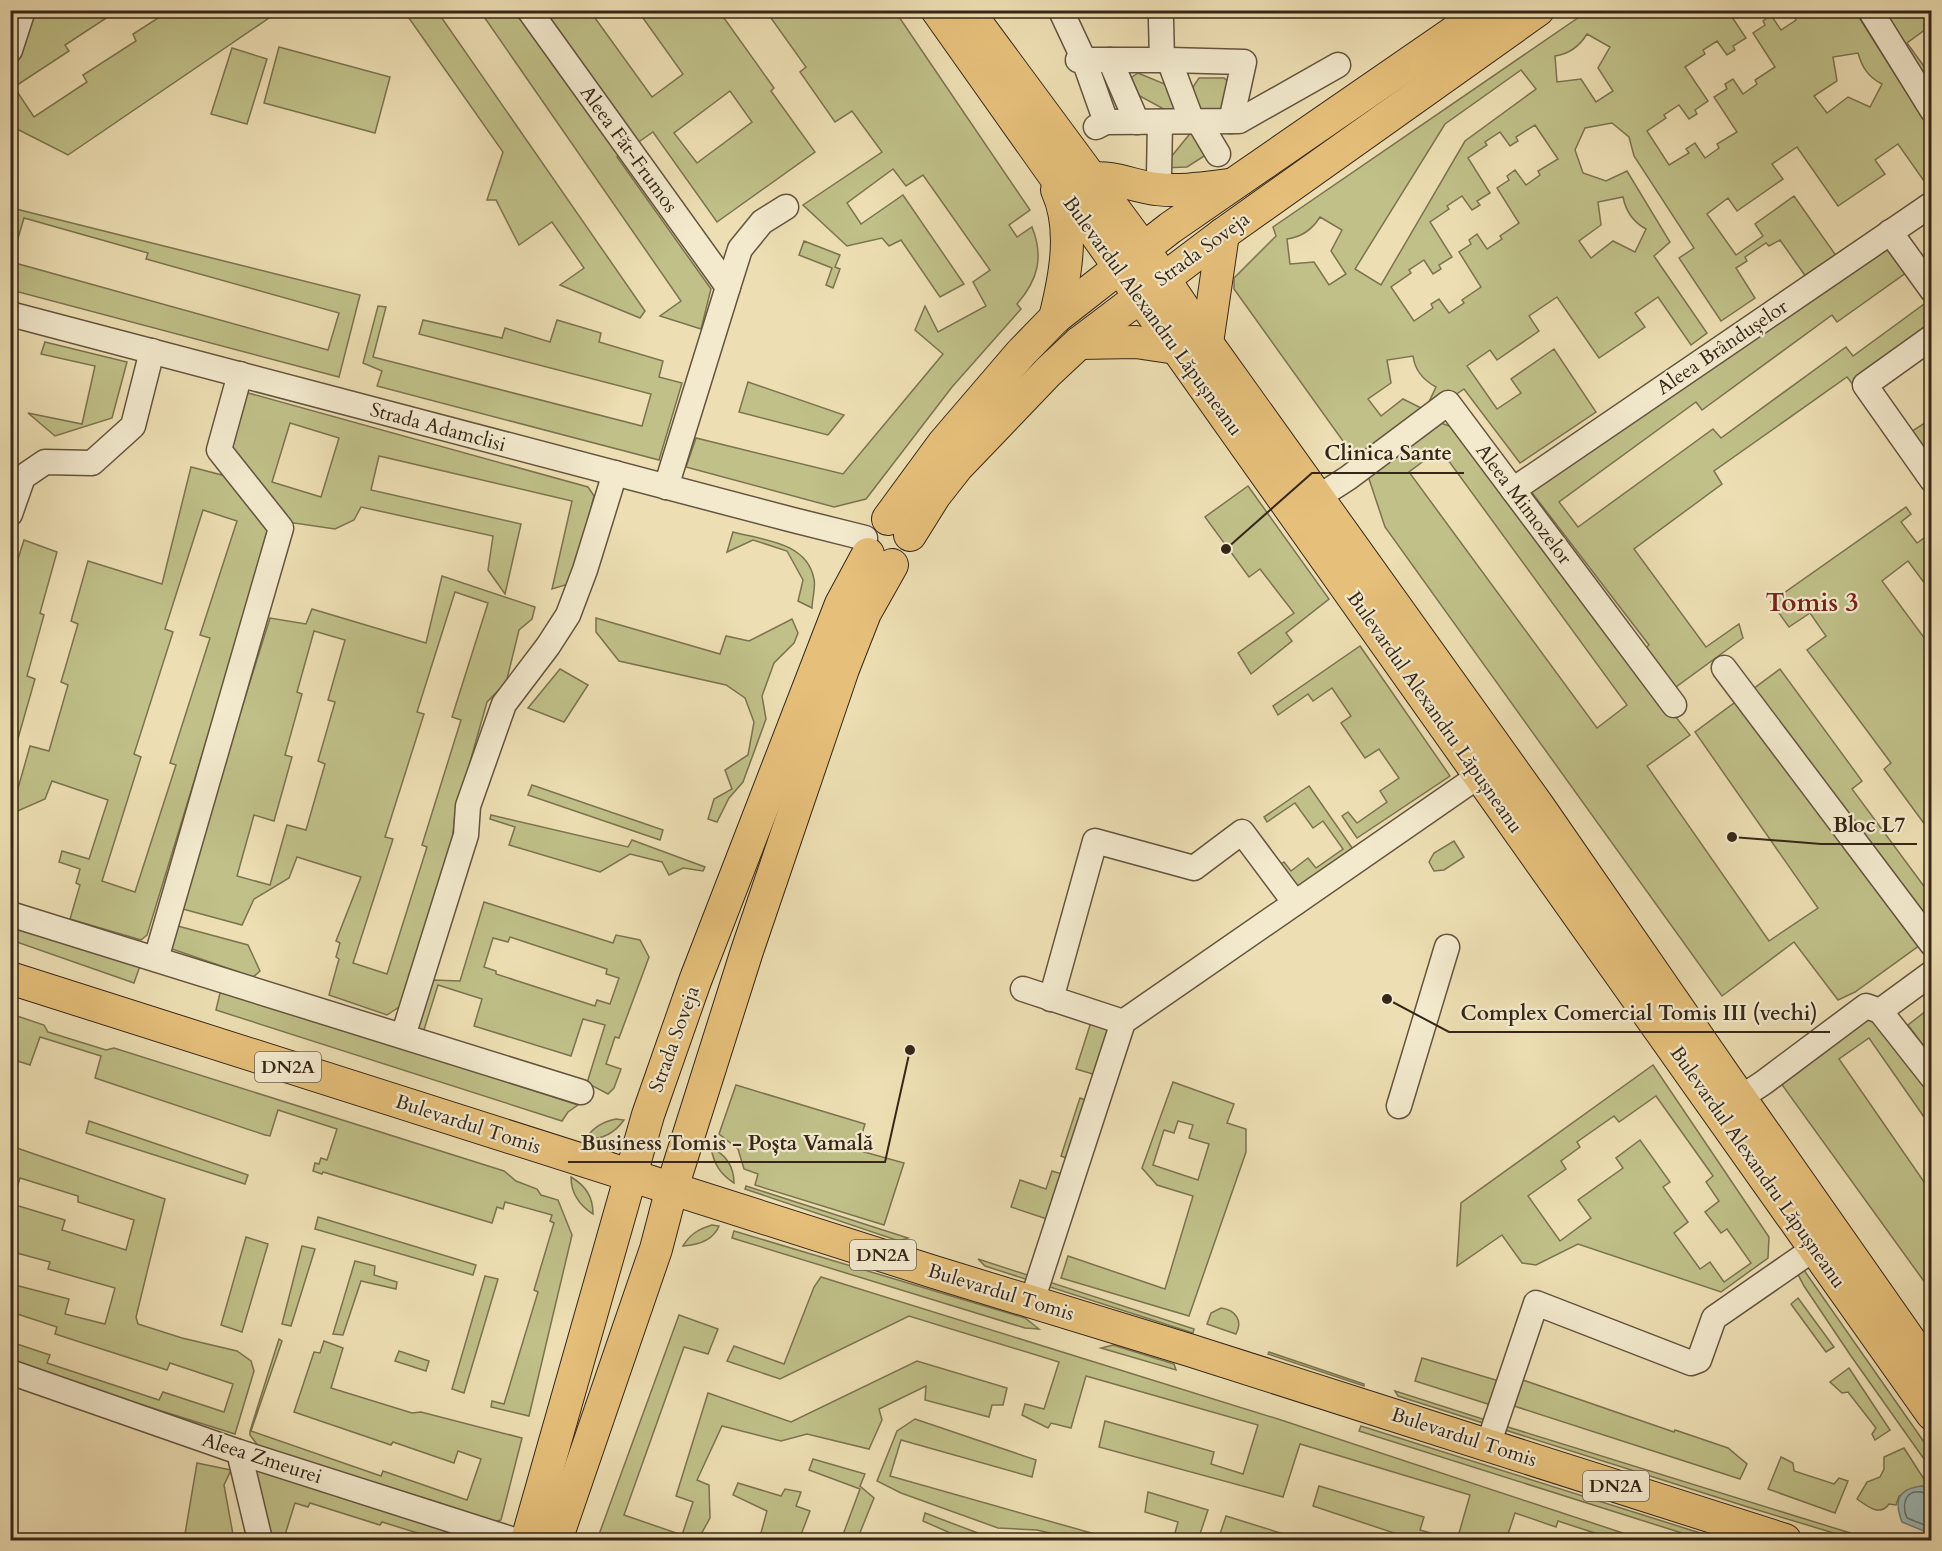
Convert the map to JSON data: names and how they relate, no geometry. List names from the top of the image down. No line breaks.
{"streets":{"main road":["Strada Soveja","Bulevardul Alexandru Lăpușneanu","DN2A","Bulevardul Tomis"],"street":["Aleea Făt-Frumos","Aleea Brândușelor","Strada Adamclisi","Aleea Mimozelor","Aleea Zmeurei"]},"crossings":[["Strada Soveja","Bulevardul Alexandru Lăpușneanu"],["Strada Soveja","Strada Adamclisi"],["Strada Soveja","Bulevardul Tomis"],["Bulevardul Alexandru Lăpușneanu","Aleea Mimozelor"],["Aleea Brândușelor","Aleea Mimozelor"]],"districts":["Tomis 3"],"places":["Clinica Sante","Bloc L7","Complex Comercial Tomis III (vechi)","Business Tomis - Poșta Vamală"]}
